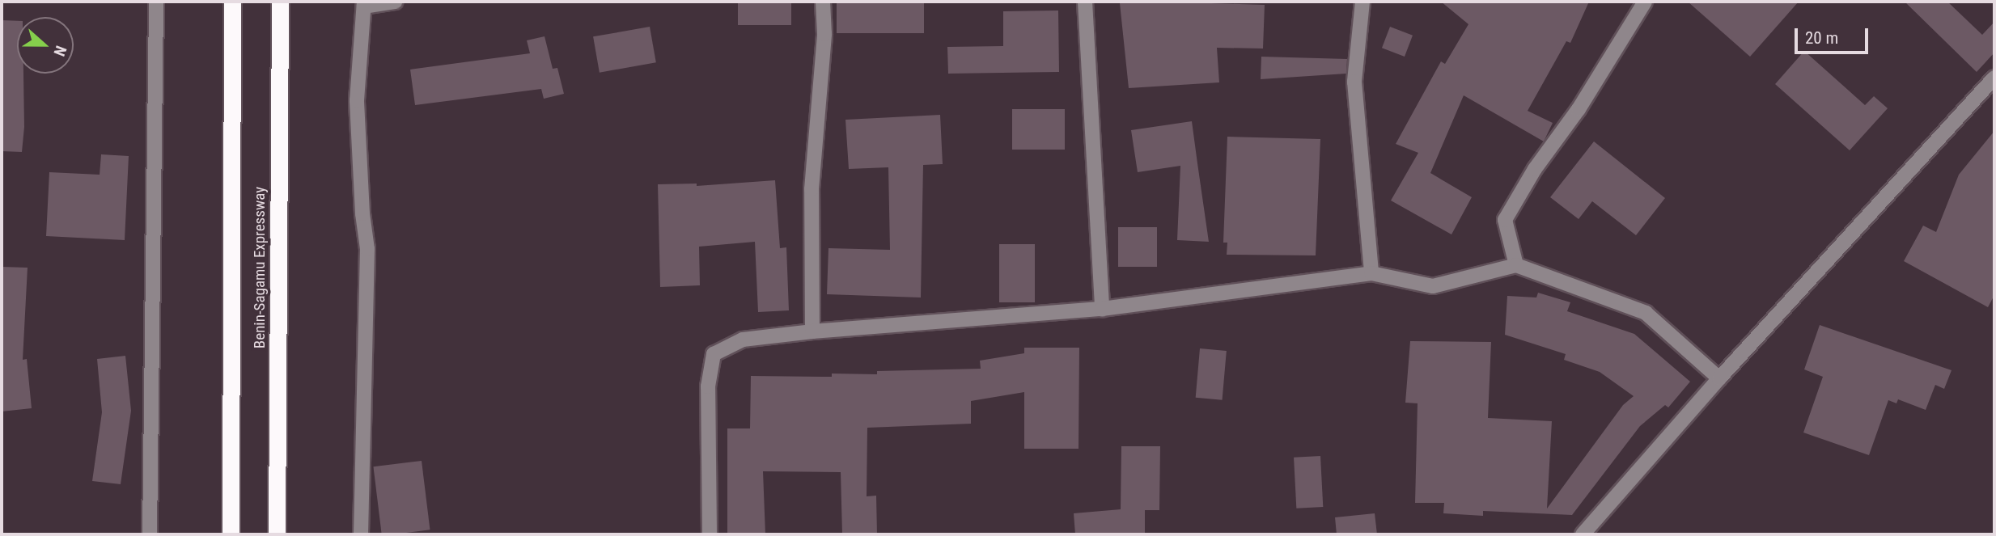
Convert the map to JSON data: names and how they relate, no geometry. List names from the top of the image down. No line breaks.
{"streets":{"highway":["Benin-Sagamu Expressway"]},"scale_bar":"20 m","north":"right"}
